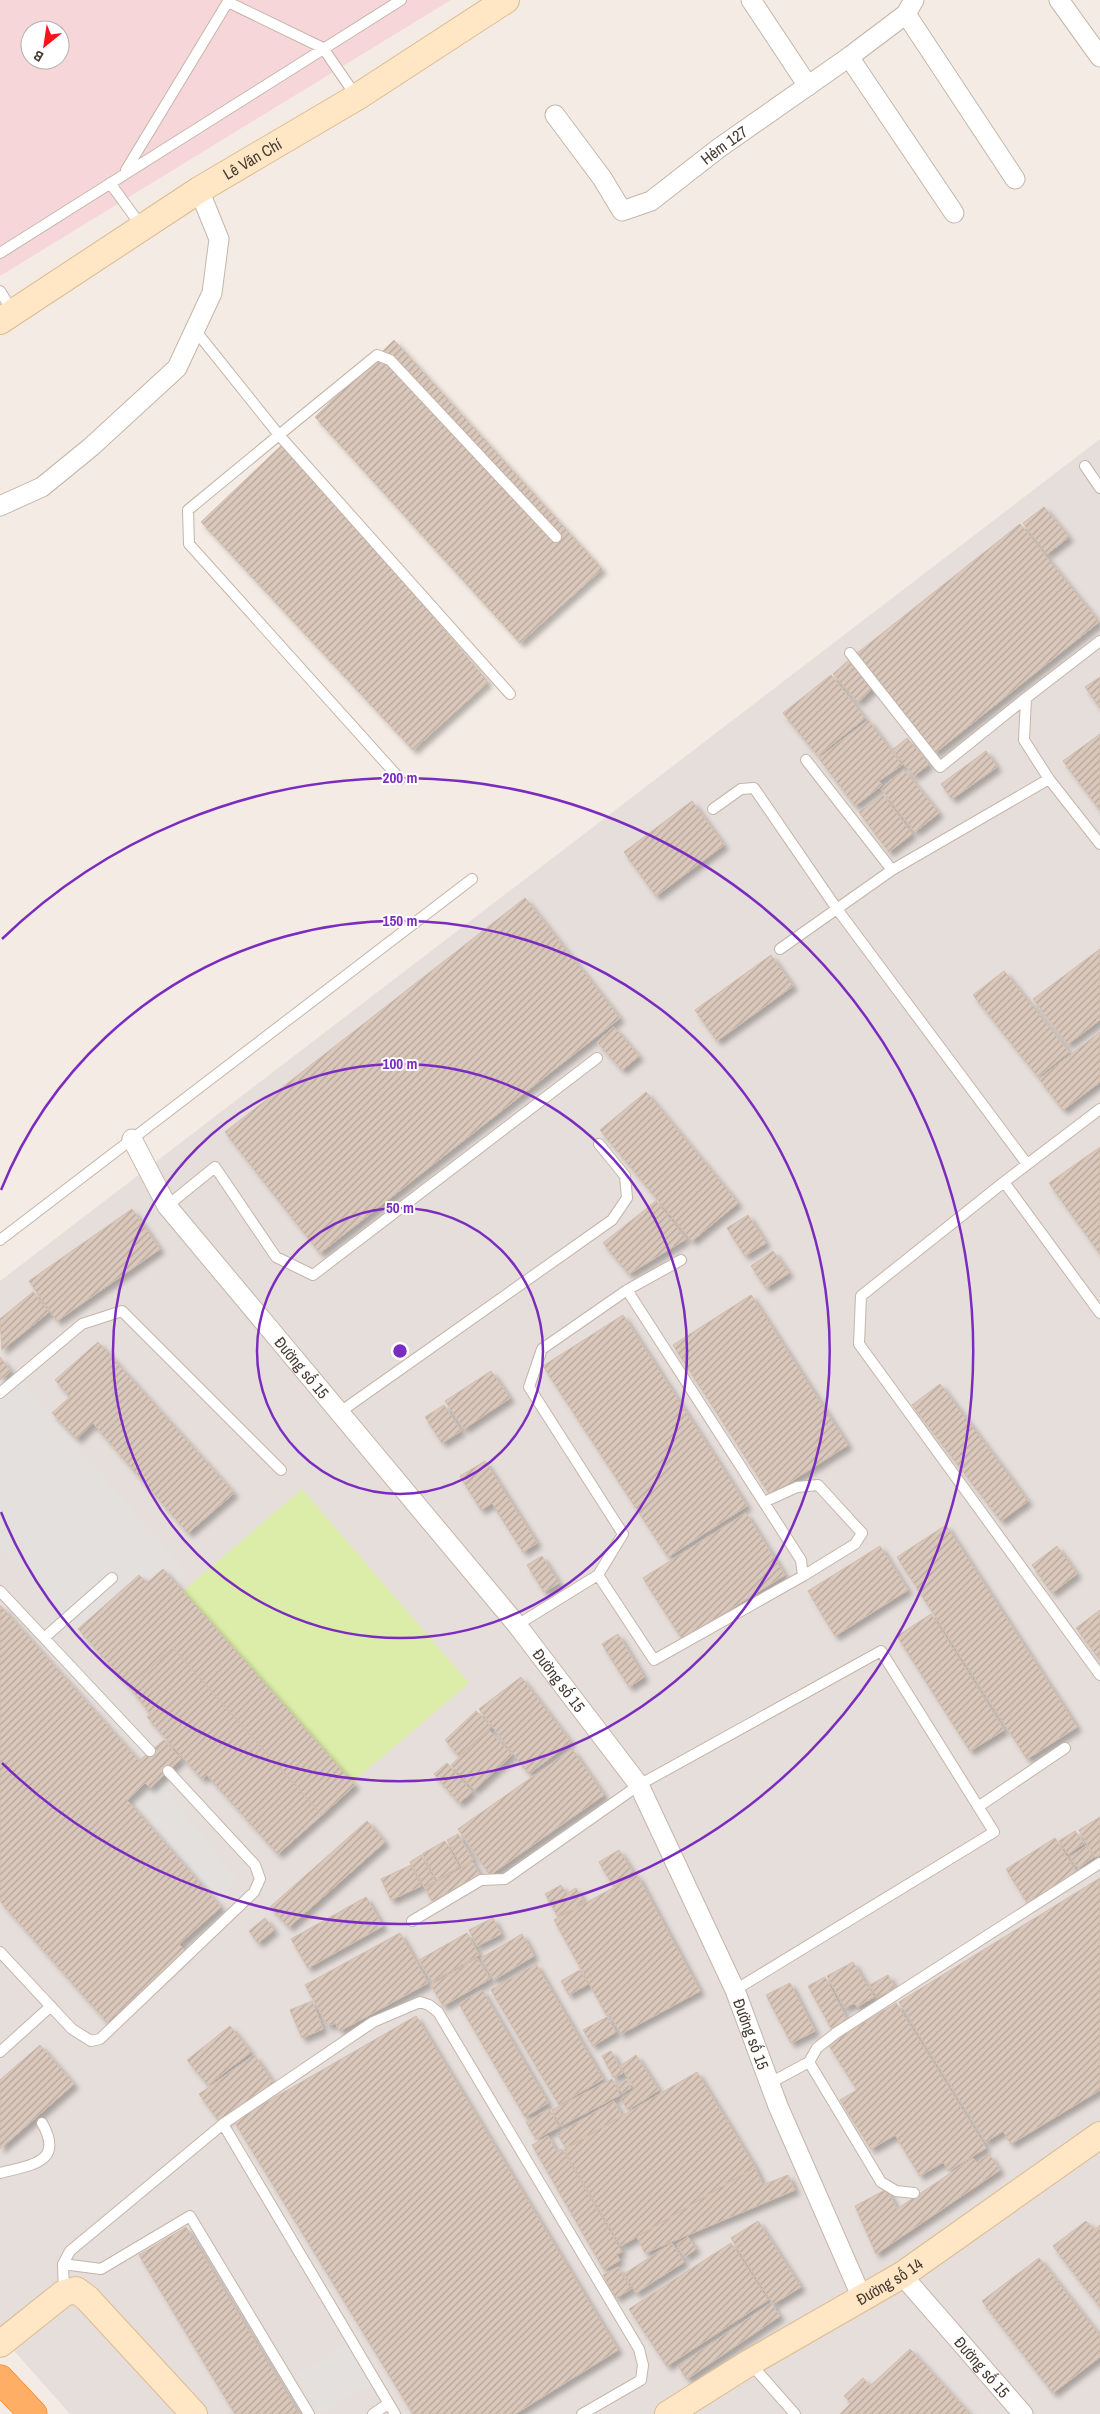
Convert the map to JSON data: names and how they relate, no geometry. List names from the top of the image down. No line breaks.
{"streets":{"street":["Hẻm 127","Lê Văn Chí","Đường số 15","Đường số 14"]},"crossings":[["Đường số 15","Đường số 14"]],"north":"bottom left","rings":["200 m","150 m","100 m","50 m"]}
